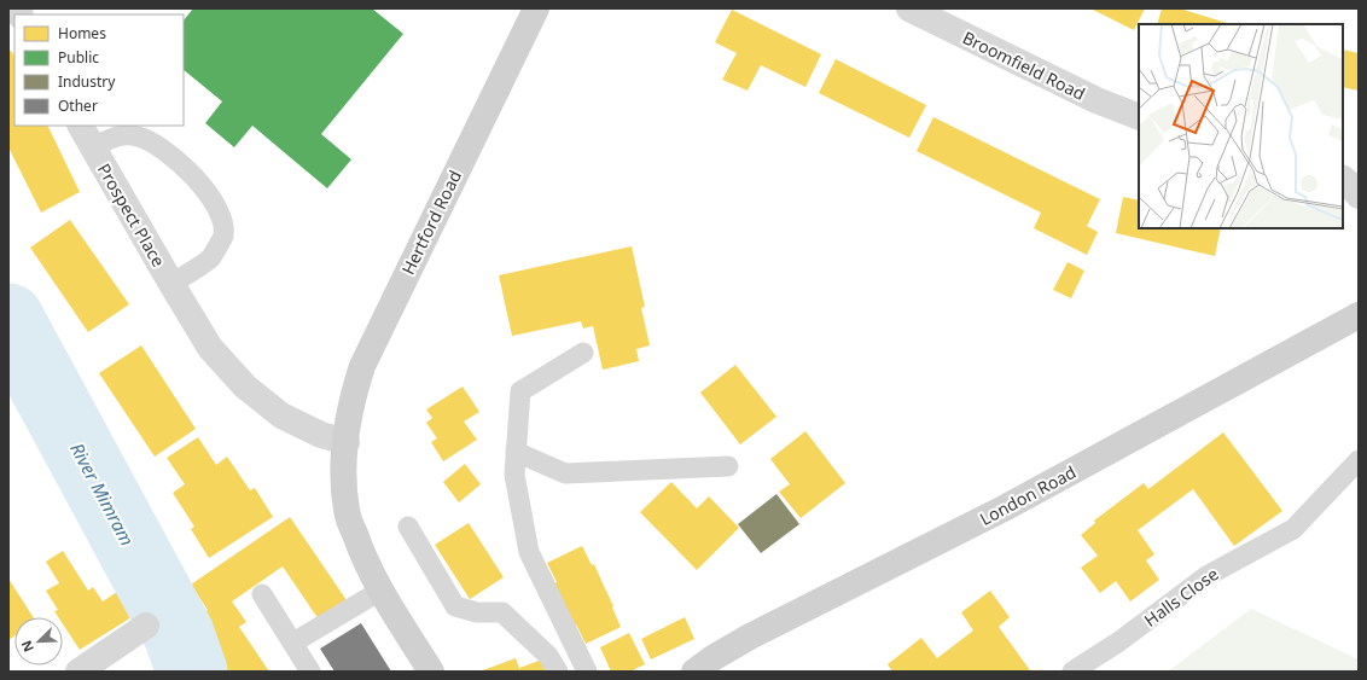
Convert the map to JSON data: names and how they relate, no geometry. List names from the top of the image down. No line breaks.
{"streets":{"street":["Broomfield Road","Prospect Place","Hertford Road","London Road"],"lane":["Halls Close"]},"crossings":[["Prospect Place","Hertford Road"]],"water":["River Mimram"],"legend":["Homes","Public","Industry","Other"],"north":"bottom left"}
